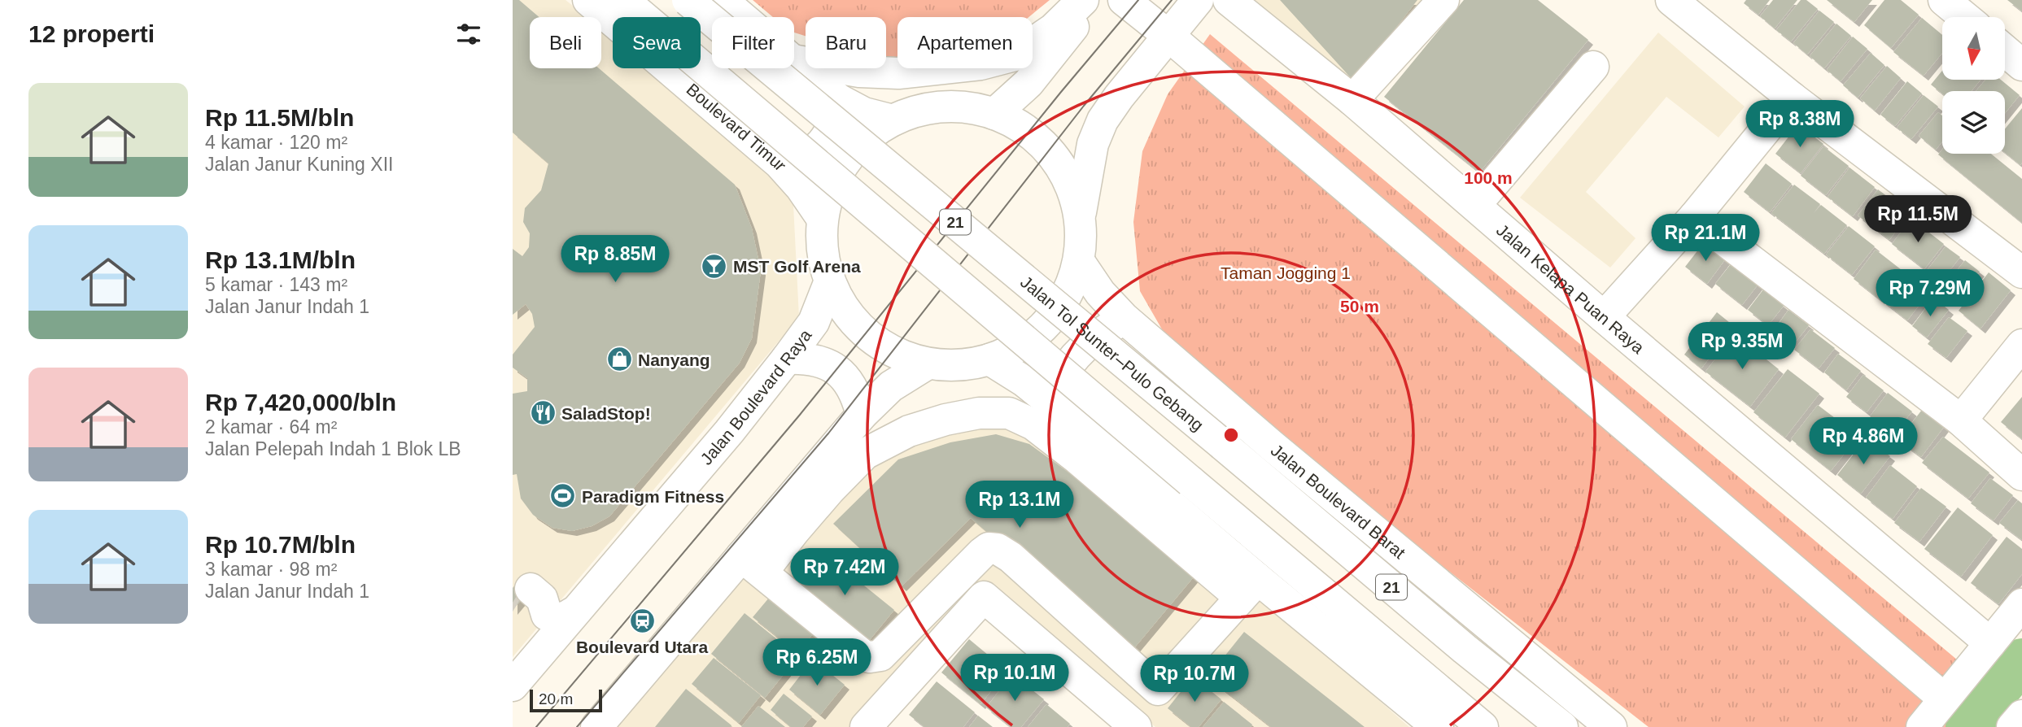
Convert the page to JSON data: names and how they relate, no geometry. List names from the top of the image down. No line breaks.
{"streets":{"main road":["Boulevard Timur","21","Jalan Kelapa Puan Raya","Jalan Tol Sunter–Pulo Gebang","Jalan Boulevard Raya","Jalan Boulevard Barat"]},"parks":["Taman Jogging 1"],"places":{"bar":["MST Golf Arena"],"shop":["Nanyang"],"restaurant":["SaladStop!"],"sports":["Paradigm Fitness"],"station":["Boulevard Utara"]},"scale_bar":"20 m","north":"bottom","page":{"heading":"12 properti","chip":["Beli","Sewa","Filter","Baru","Apartemen"],"list":[{"name":"Rp 11.5M/bln","note":"4 kamar · 120 m² · Jalan Janur Kuning XII"},{"name":"Rp 13.1M/bln","note":"5 kamar · 143 m² · Jalan Janur Indah 1"},{"name":"Rp 7,420,000/bln","note":"2 kamar · 64 m² · Jalan Pelepah Indah 1 Blok LB"},{"name":"Rp 10.7M/bln","note":"3 kamar · 98 m² · Jalan Janur Indah 1"}],"price":["Rp 8.38M","Rp 11.5M","Rp 21.1M","Rp 8.85M","Rp 7.29M","Rp 9.35M","Rp 4.86M","Rp 13.1M","Rp 7.42M","Rp 6.25M","Rp 10.1M","Rp 10.7M"],"scale":"20 m"},"rings":["100 m","50 m"]}
